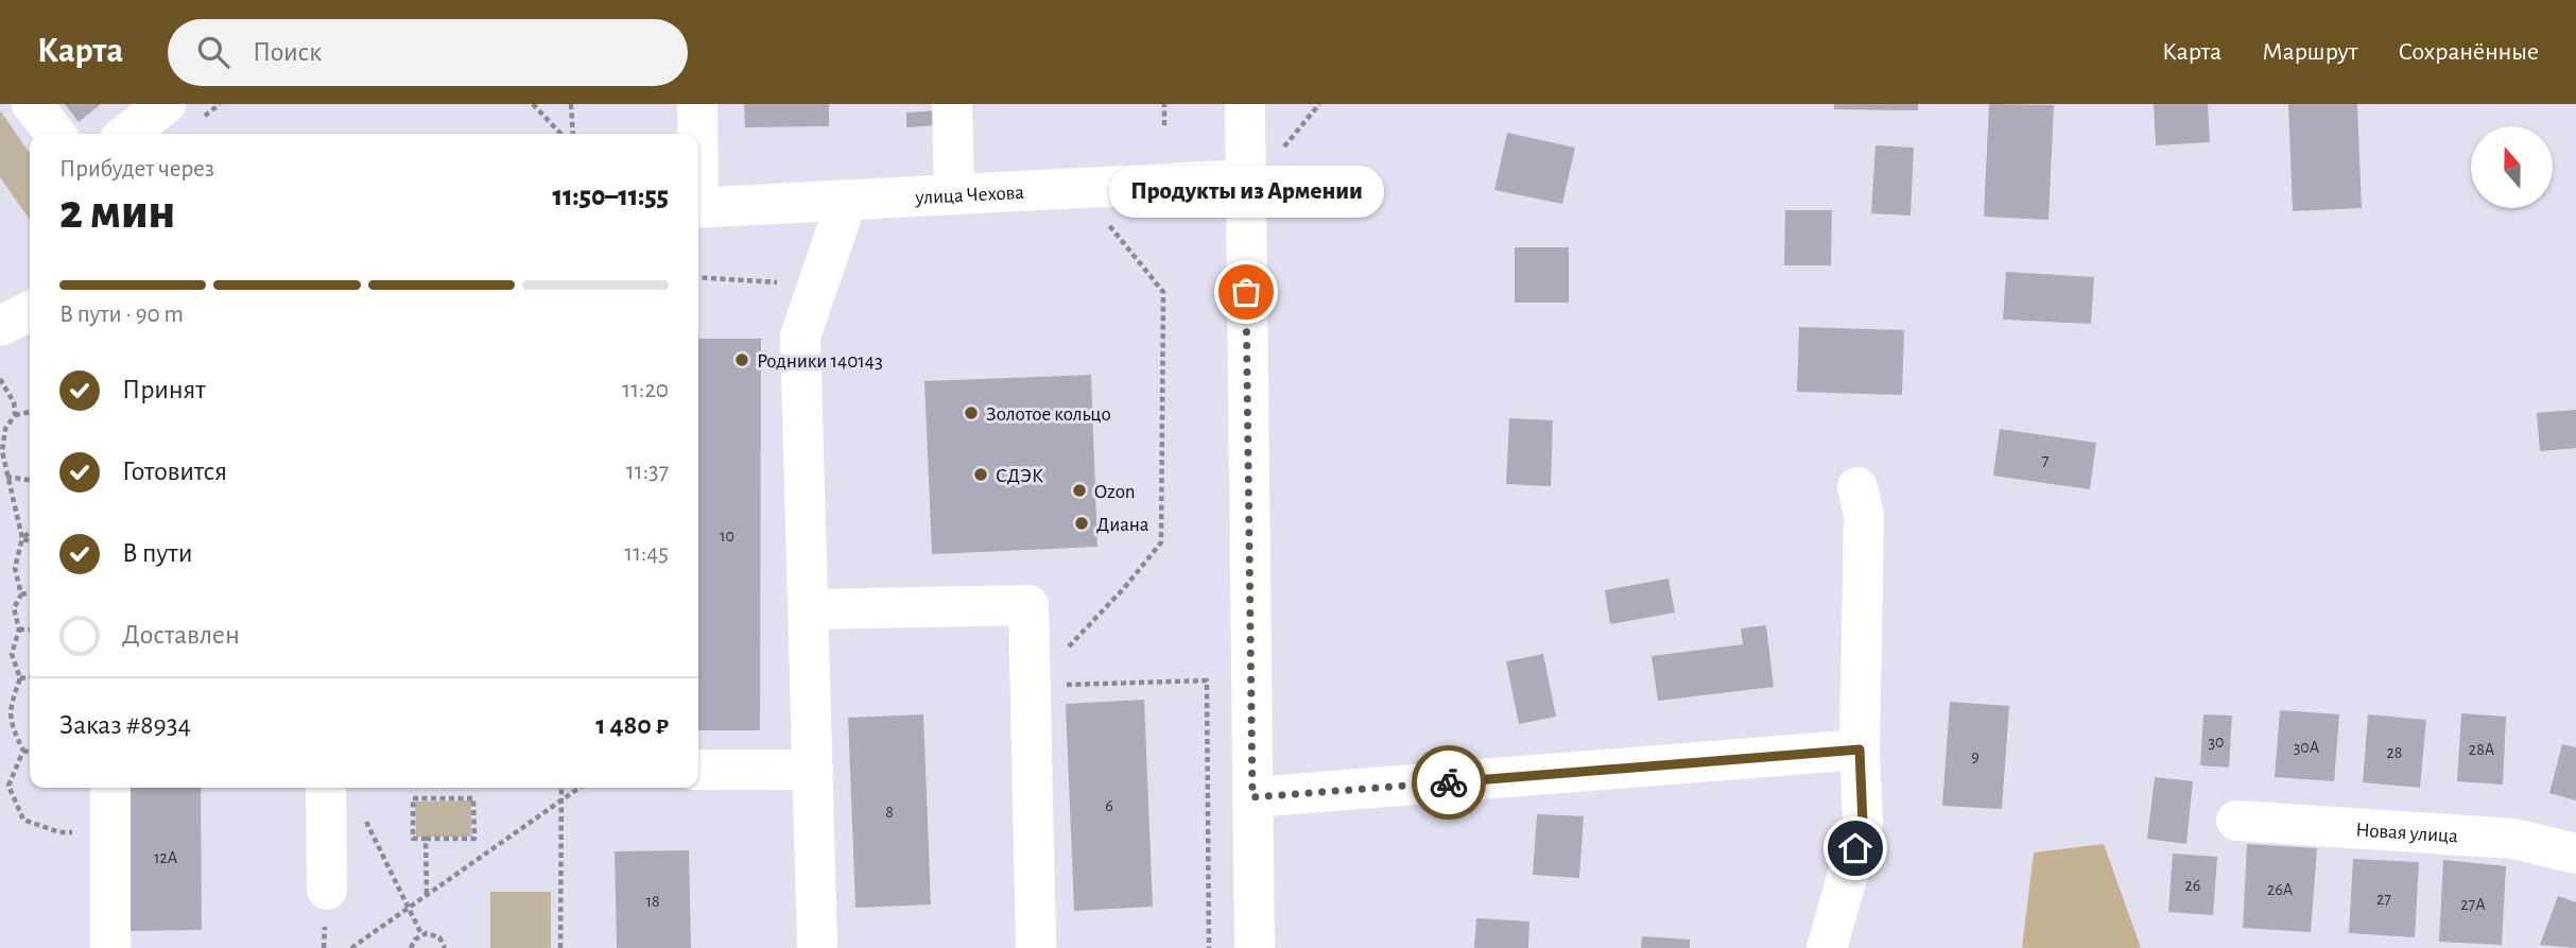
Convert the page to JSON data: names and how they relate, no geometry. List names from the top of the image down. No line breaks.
{"streets":{"street":["улица Чехова","Новая улица"]},"places":["Продукты из Армении","Родники 140143","Золотое кольцо","СДЭК","Ozon","Диана"],"house_numbers":["7","10","30","30А","28А","28","9","6","8","12А","26","26А","27","18","27А"],"north":"top","page":{"header":"Карта","search":"Поиск","nav":["Карта","Маршрут","Сохранённые"],"heading":["2 мин","Прибудет через","11:50–11:55"],"panel":["Заказ #8934","1 480 ₽"],"bubble":"Продукты из Армении","bar":"В пути · 90 m","list":[["Принят","11:20"],["Готовится","11:37"],["В пути","11:45"],"Доставлен"]}}
